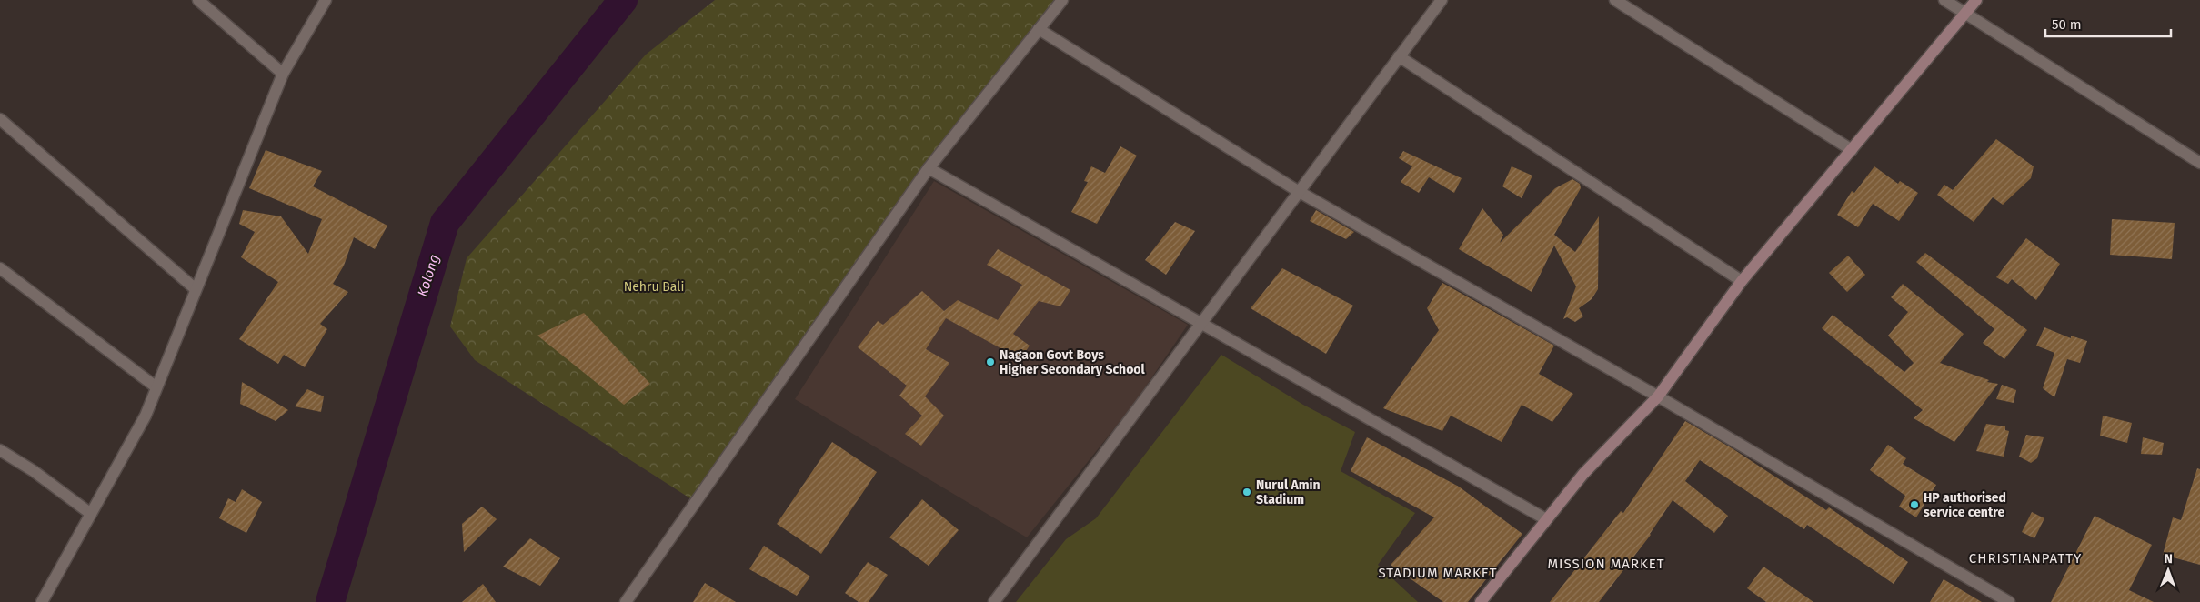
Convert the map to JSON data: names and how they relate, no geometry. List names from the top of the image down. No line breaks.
{"districts":["CHRISTIANPATTY","MISSION MARKET","STADIUM MARKET"],"water":["Kolong"],"parks":["Nehru Bali"],"places":["Nagaon Govt Boys Higher Secondary School","Nurul Amin Stadium","HP authorised service centre"],"scale_bar":"50 m","north":"top"}
